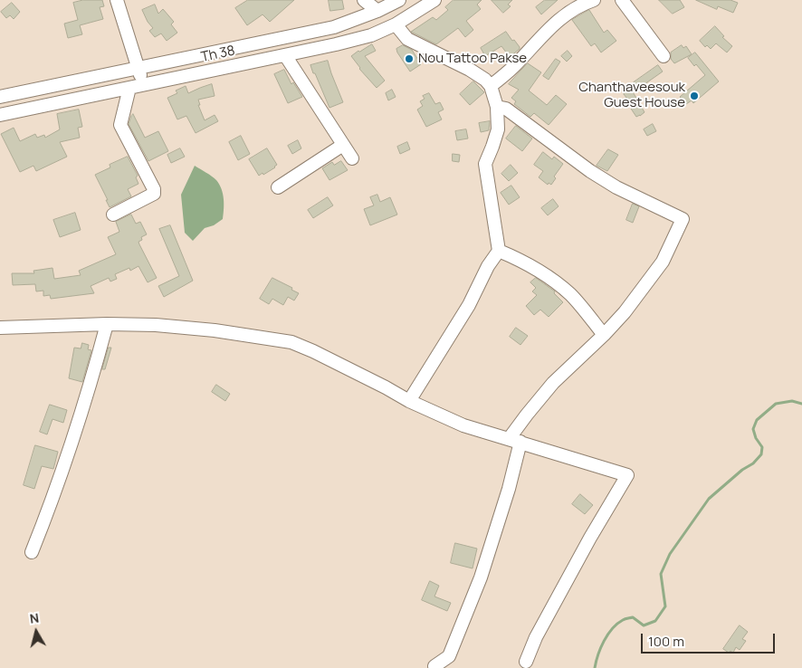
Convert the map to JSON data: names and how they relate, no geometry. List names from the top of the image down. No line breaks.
{"streets":{"street":["Th 38"]},"places":["Nou Tattoo Pakse","Chanthaveesouk Guest House"],"scale_bar":"100 m","north":"top"}
